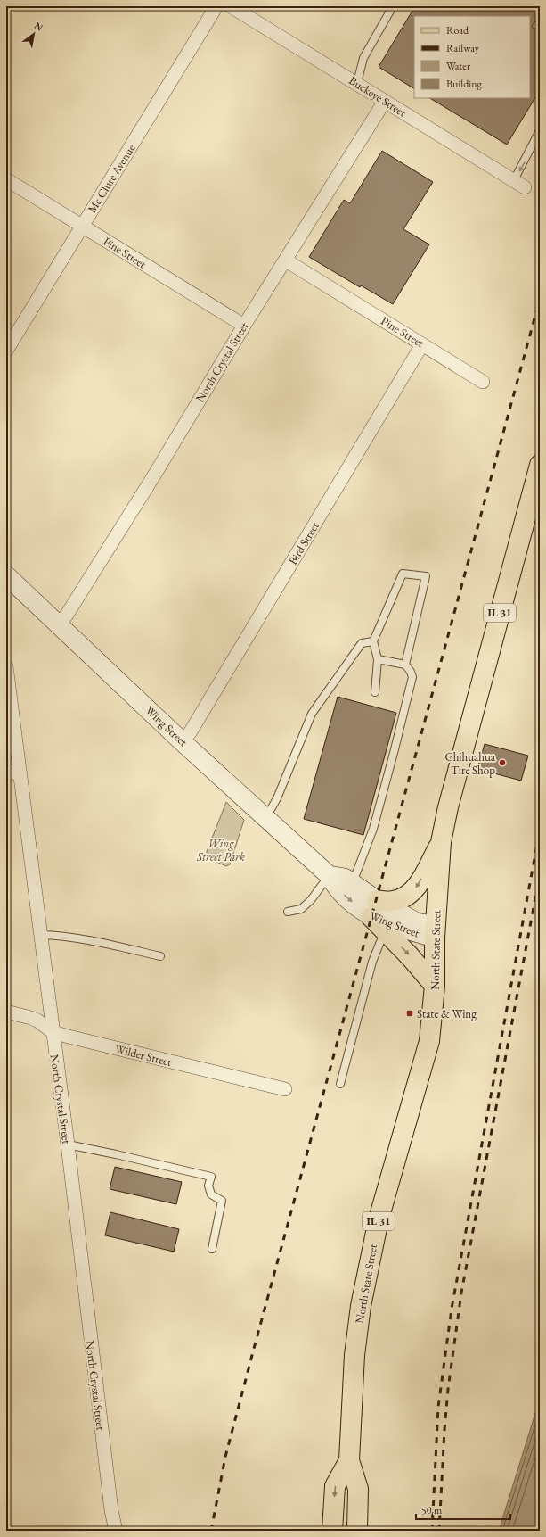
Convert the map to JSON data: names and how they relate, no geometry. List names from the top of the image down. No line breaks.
{"streets":{"main road":["IL 31","North State Street"],"street":["Buckeye Street","Mc Clure Avenue","Pine Street","North Crystal Street","Bird Street","Wing Street","Wilder Street"]},"crossings":[["Buckeye Street","North Crystal Street"],["Mc Clure Avenue","Pine Street"],["Pine Street","North Crystal Street"],["Pine Street","Bird Street"],["North Crystal Street","Wing Street"],["North Crystal Street","Wilder Street"],["Bird Street","Wing Street"],["Wing Street","North State Street"]],"parks":["Wing Street Park"],"places":{"other":["Chihuahua Tire Shop"],"transit":["State & Wing"]},"legend":["Road","Railway","Water","Building"],"scale_bar":"50 m","north":"top right"}
